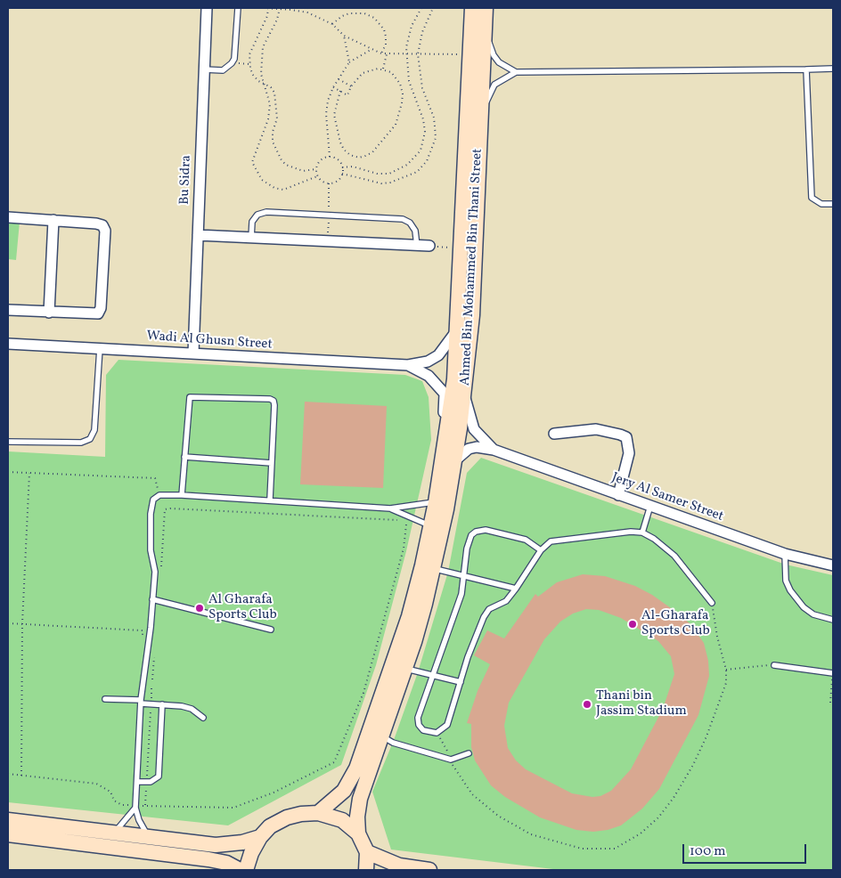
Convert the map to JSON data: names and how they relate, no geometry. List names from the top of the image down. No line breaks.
{"streets":{"street":["Bu Sidra","Ahmed Bin Mohammed Bin Thani Street","Wadi Al Ghusn Street","Jery Al Samer Street"]},"crossings":[["Bu Sidra","Wadi Al Ghusn Street"],["Ahmed Bin Mohammed Bin Thani Street","Wadi Al Ghusn Street"],["Ahmed Bin Mohammed Bin Thani Street","Jery Al Samer Street"],["Wadi Al Ghusn Street","Jery Al Samer Street"]],"places":["Al Gharafa Sports Club","Al-Gharafa Sports Club","Thani bin Jassim Stadium"],"scale_bar":"100 m"}
